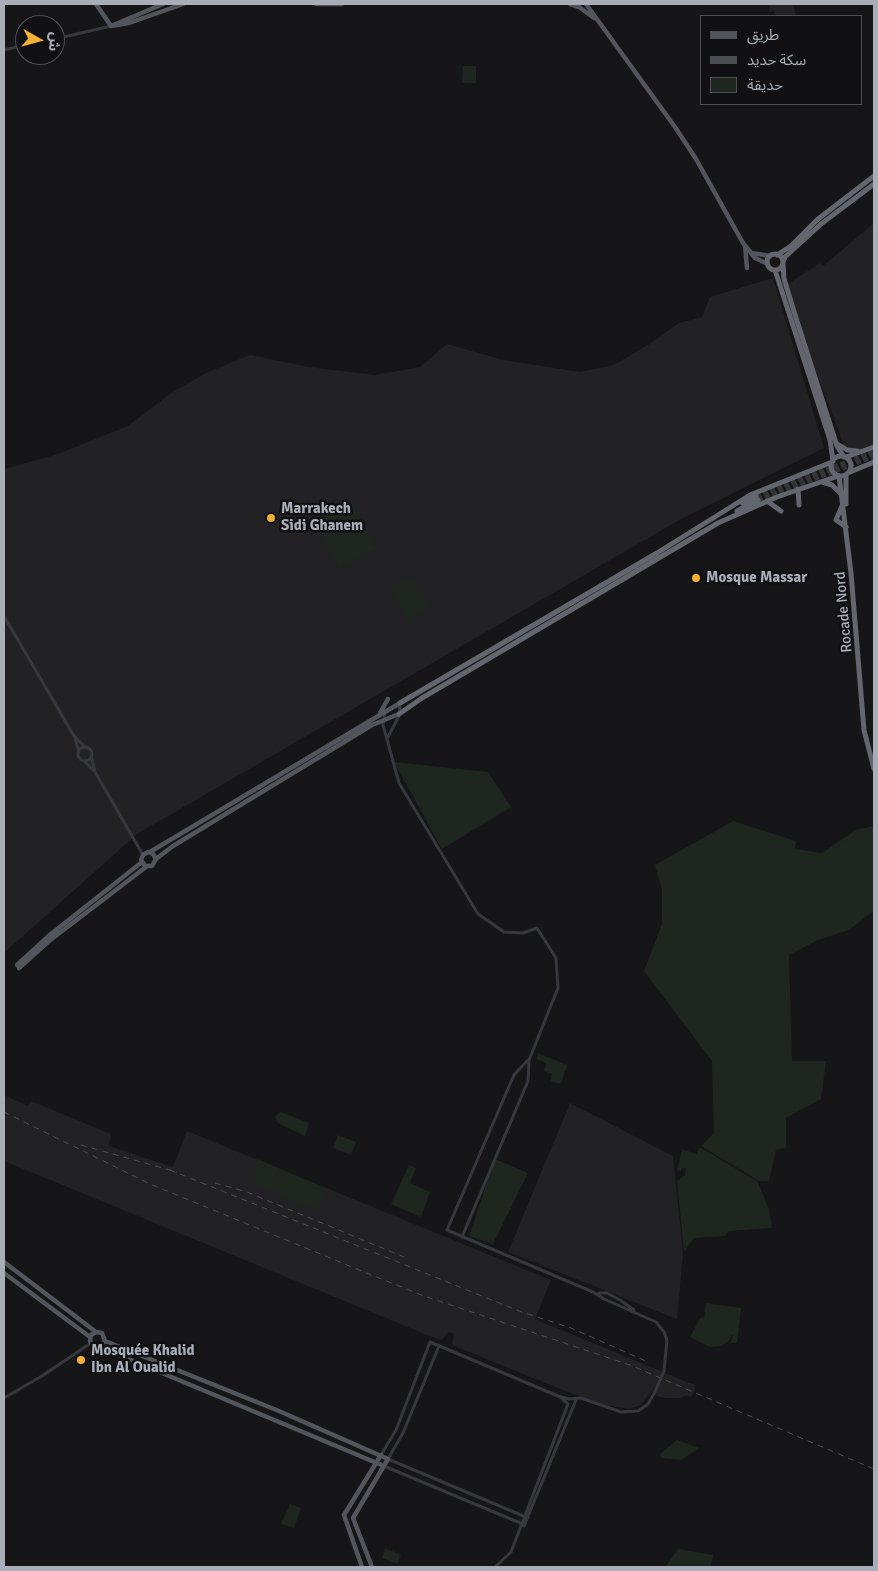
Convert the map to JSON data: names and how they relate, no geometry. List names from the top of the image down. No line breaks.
{"streets":{"highway":["Rocade Nord"]},"places":["Marrakech Sidi Ghanem","Mosque Massar","Mosquée Khalid Ibn Al Oualid"],"legend":["طريق","سكة حديد","حديقة"],"north":"right"}
